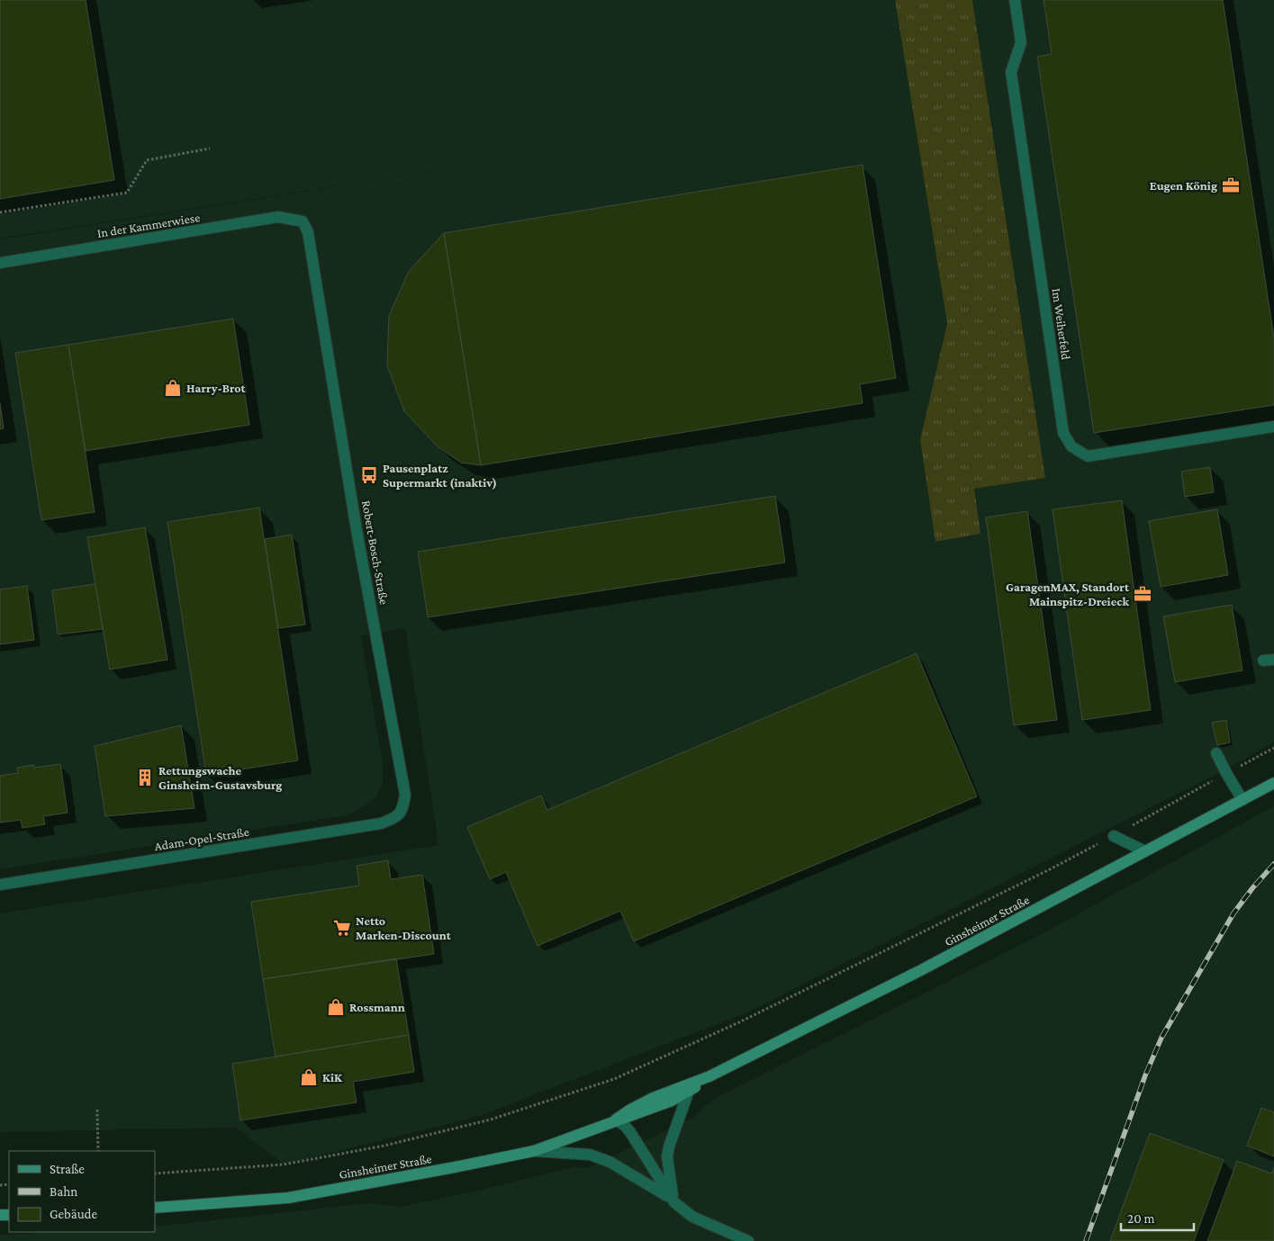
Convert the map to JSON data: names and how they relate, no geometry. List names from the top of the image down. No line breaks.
{"streets":{"main road":["Ginsheimer Straße"],"street":["In der Kammerwiese","Im Weiherfeld","Robert-Bosch-Straße","Adam-Opel-Straße"]},"crossings":[["In der Kammerwiese","Robert-Bosch-Straße"],["Robert-Bosch-Straße","Adam-Opel-Straße"]],"places":{"office":["Eugen König","GaragenMAX, Standort Mainspitz-Dreieck"],"shop":["Harry-Brot","Rossmann","KiK"],"bus stop":["Pausenplatz Supermarkt (inaktiv)"],"building":["Rettungswache Ginsheim-Gustavsburg"],"supermarket":["Netto Marken-Discount"]},"legend":["Straße","Bahn","Gebäude"],"scale_bar":"20 m"}
